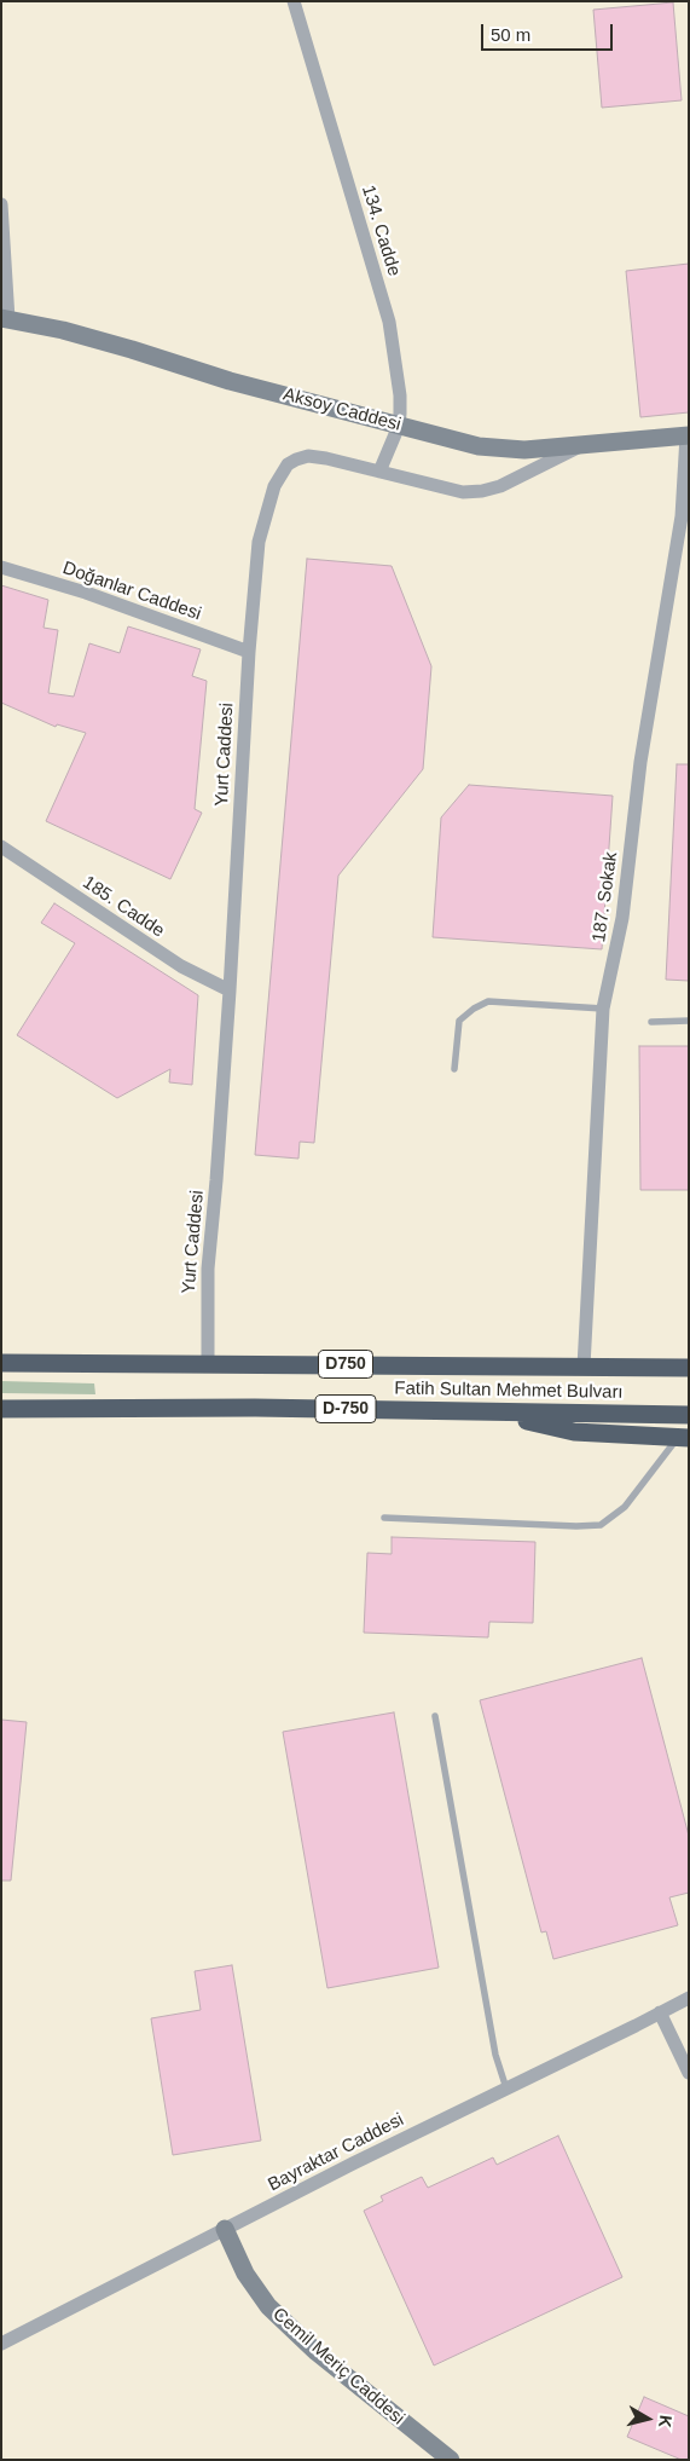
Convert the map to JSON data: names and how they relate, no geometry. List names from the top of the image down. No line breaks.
{"streets":{"highway":["D750","Fatih Sultan Mehmet Bulvarı","D-750"],"street":["134. Cadde","Aksoy Caddesi","Doğanlar Caddesi","Yurt Caddesi","187. Sokak","185. Cadde","Bayraktar Caddesi","Cemil Meriç Caddesi"]},"crossings":[["134. Cadde","Aksoy Caddesi"],["134. Cadde","Yurt Caddesi"],["Aksoy Caddesi","Yurt Caddesi"],["Aksoy Caddesi","187. Sokak"],["Doğanlar Caddesi","Yurt Caddesi"],["Yurt Caddesi","185. Cadde"],["Yurt Caddesi","Fatih Sultan Mehmet Bulvarı"],["187. Sokak","Fatih Sultan Mehmet Bulvarı"],["Bayraktar Caddesi","Cemil Meriç Caddesi"]],"scale_bar":"50 m","north":"right"}
